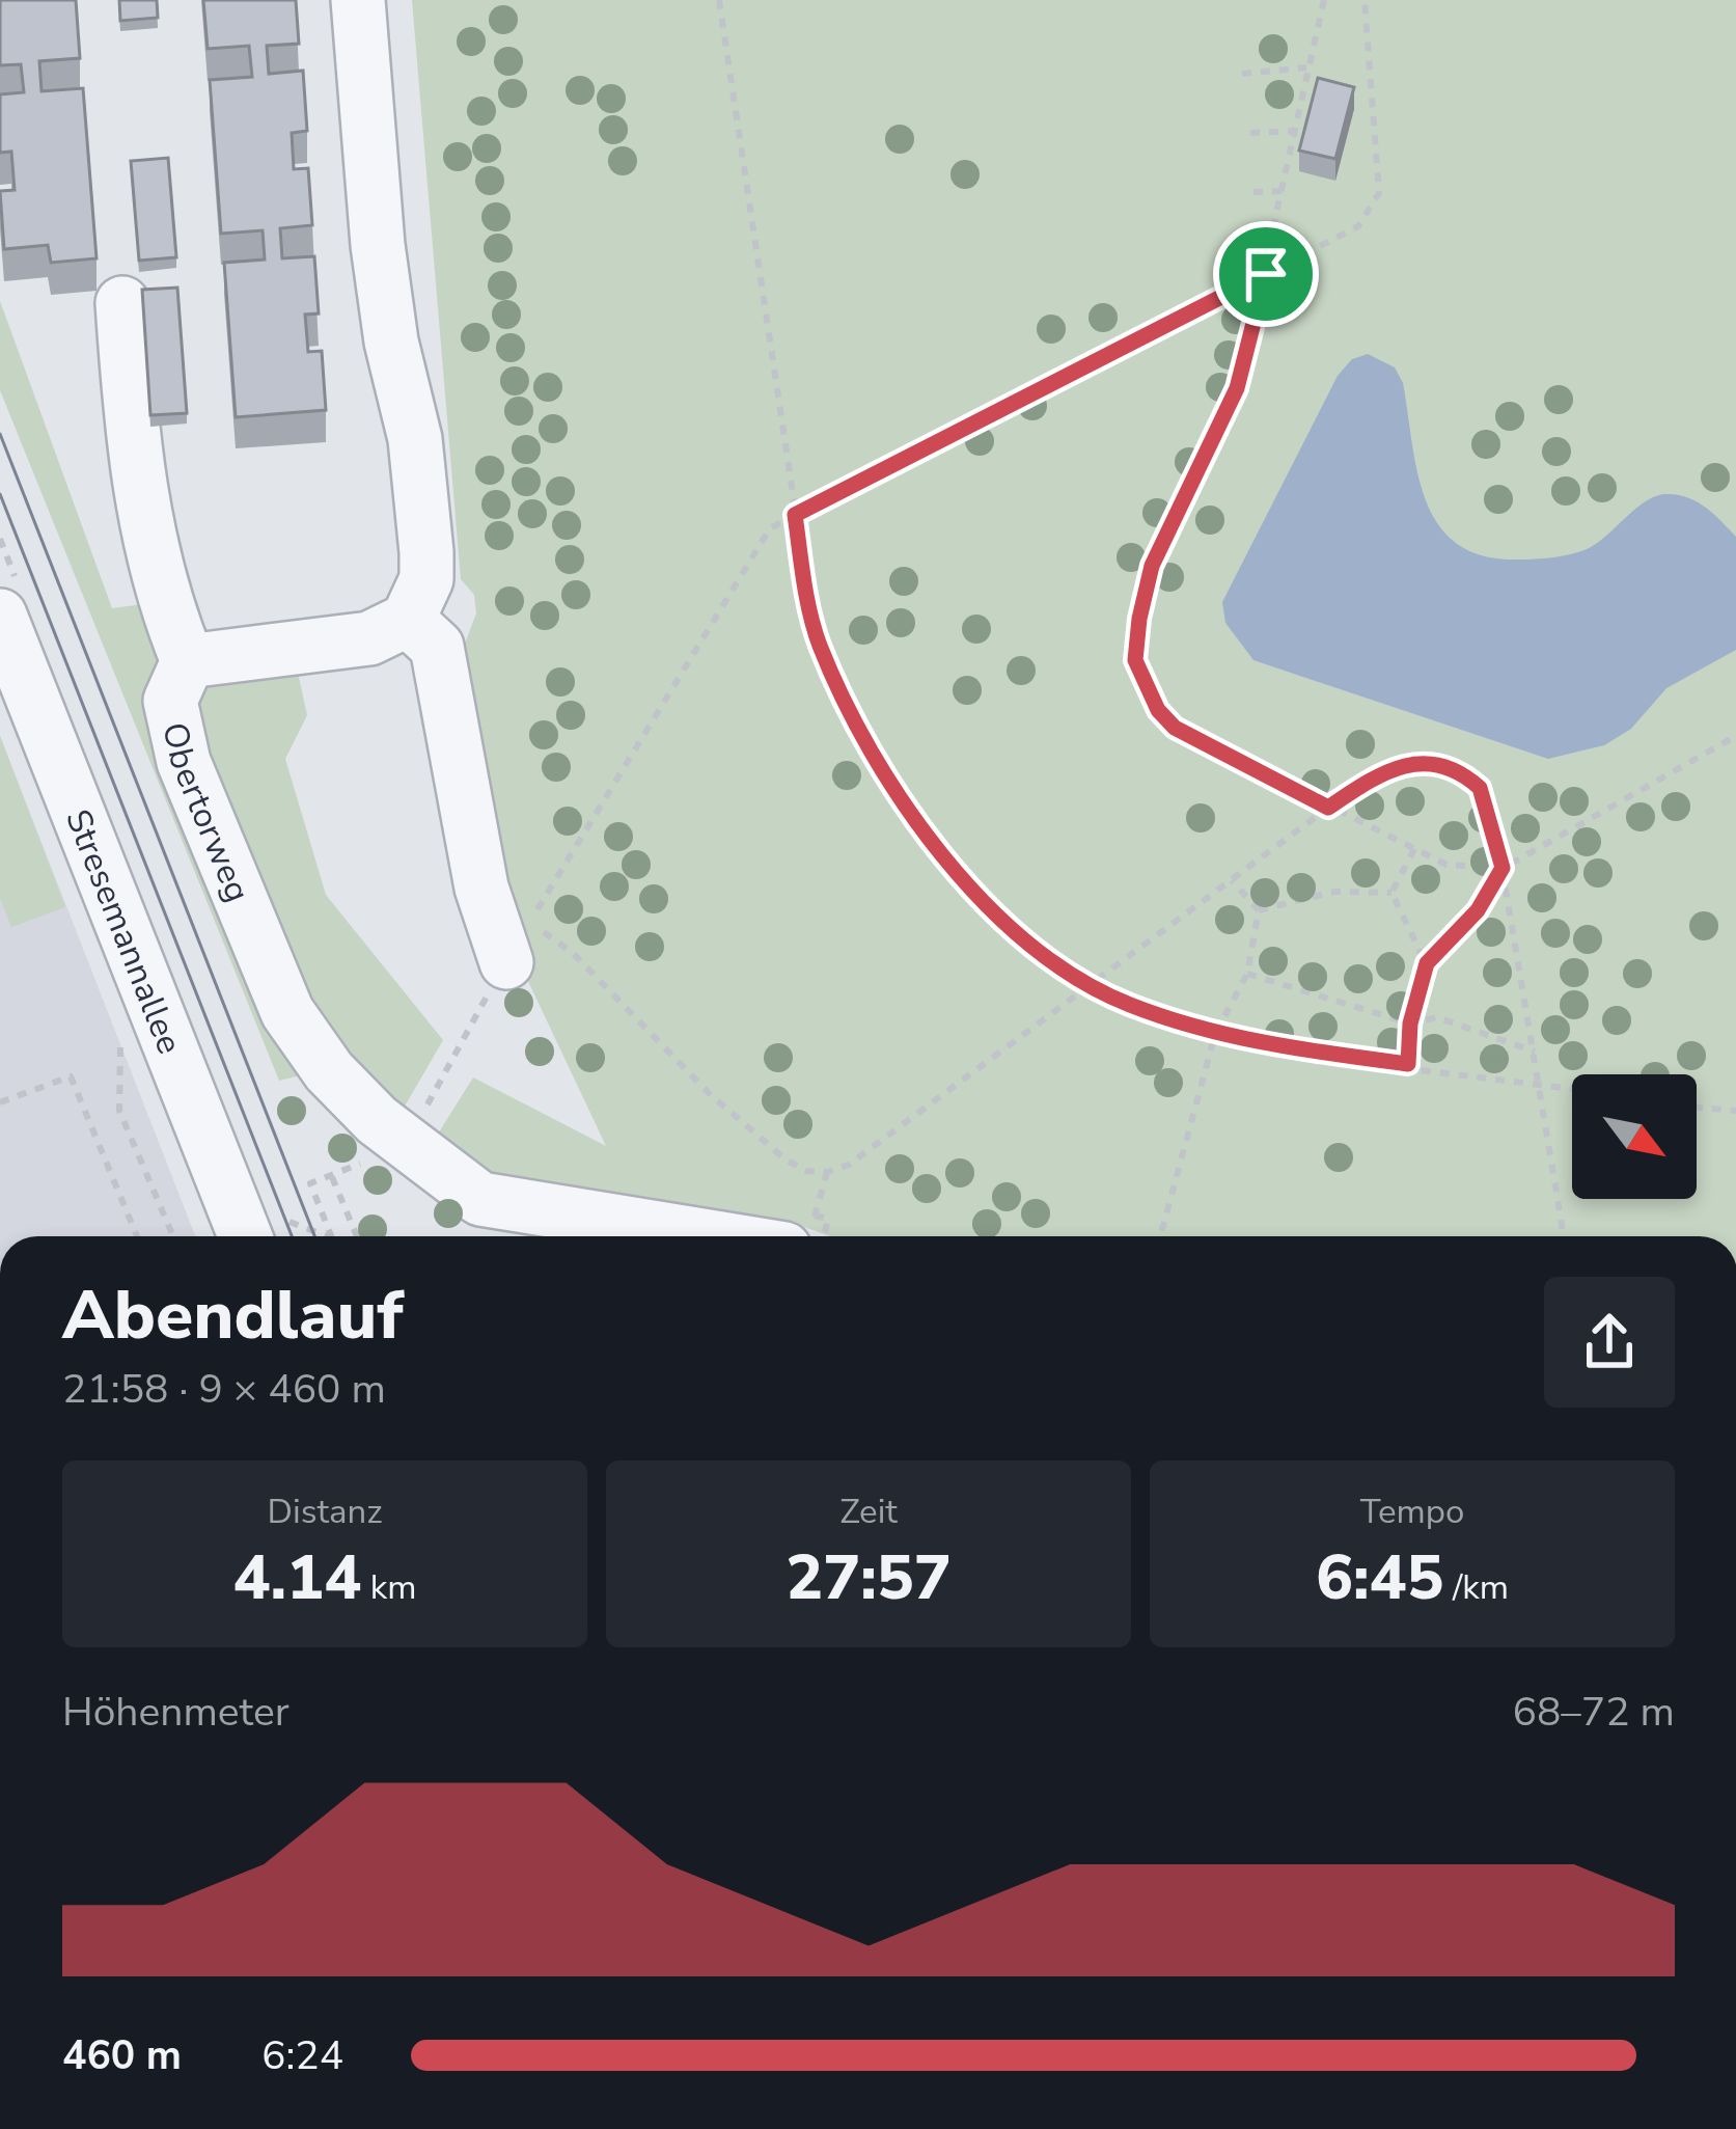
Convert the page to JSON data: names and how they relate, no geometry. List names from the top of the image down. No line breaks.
{"streets":{"street":["Obertorweg","Stresemannallee"]},"north":"bottom right","page":{"heading":["Abendlauf","21:58 · 9 × 460 m"],"stats":[["Distanz","4.14 km"],["Zeit","27:57"],["Tempo","6:45 /km"]],"chart":["Höhenmeter","68–72 m"],"list":[{"name":"460 m","note":"6:24"}]}}
